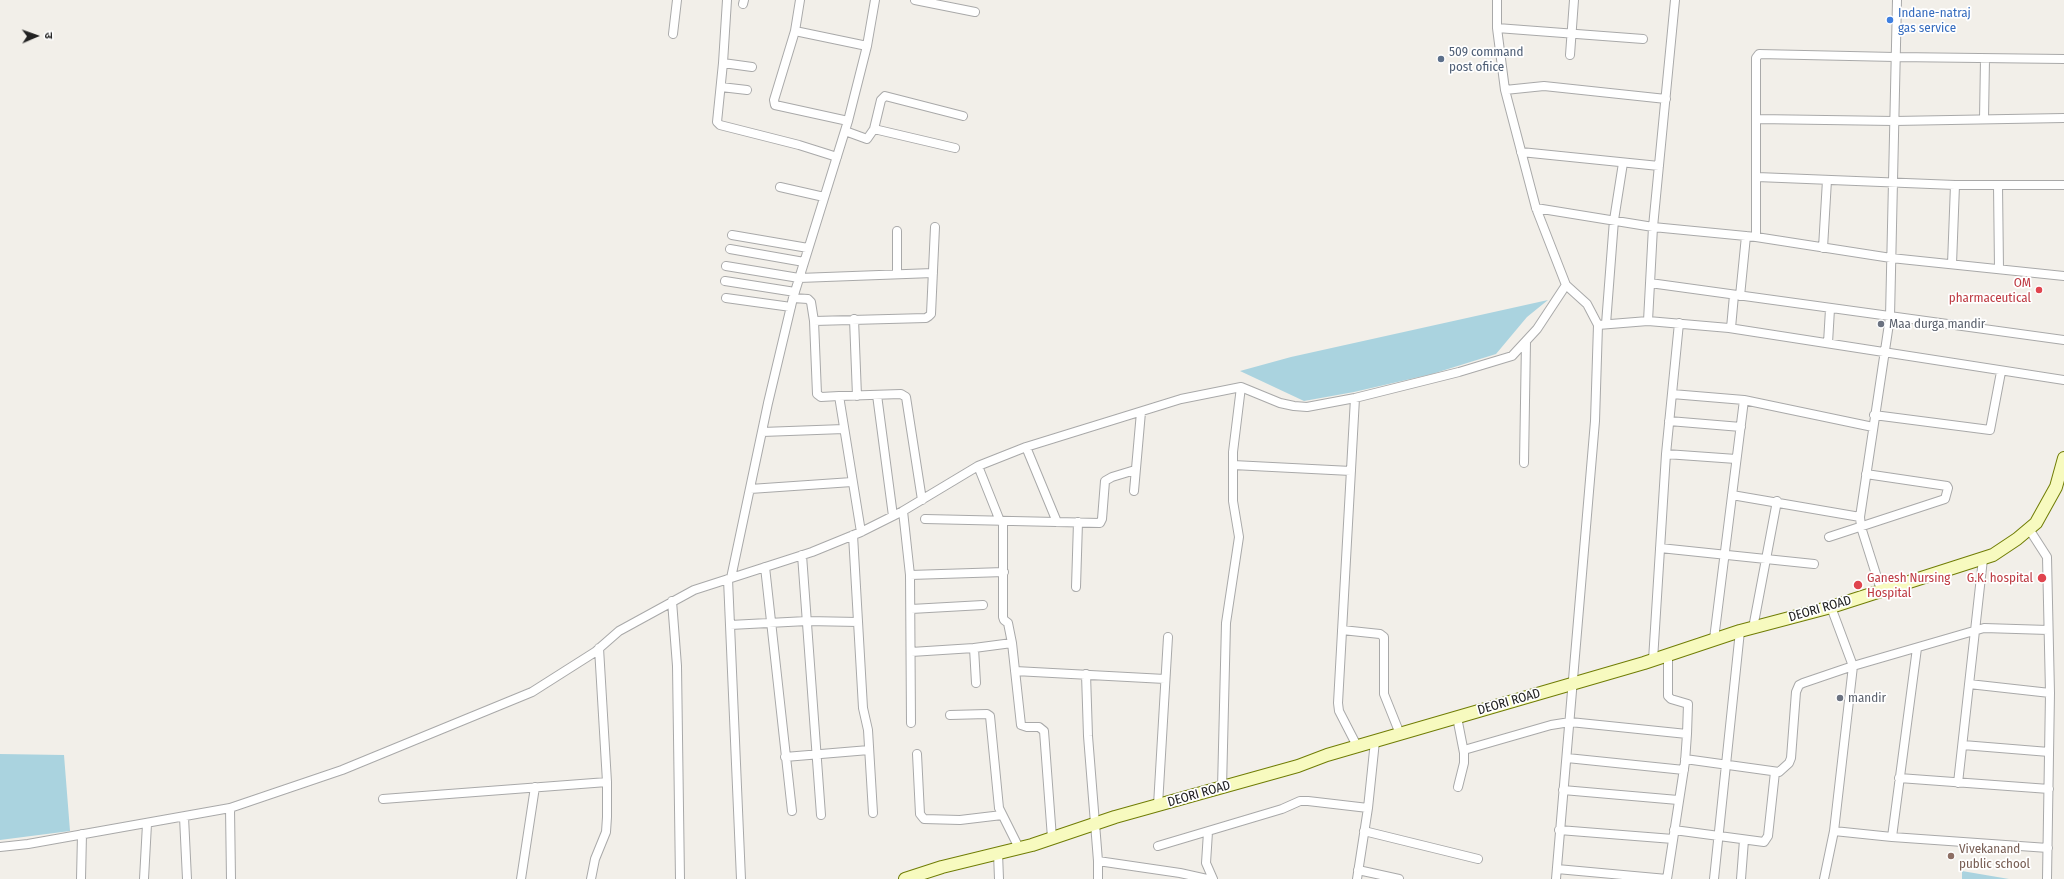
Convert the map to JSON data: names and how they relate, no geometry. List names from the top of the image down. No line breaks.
{"streets":{"street":["DEORI ROAD"]},"places":["Indane-natraj gas service","509 command post ofiice","OM pharmaceutical","Maa durga mandir","G.K. hospital","Ganesh Nursing Hospital","mandir","Vivekanand public school"],"north":"right"}
